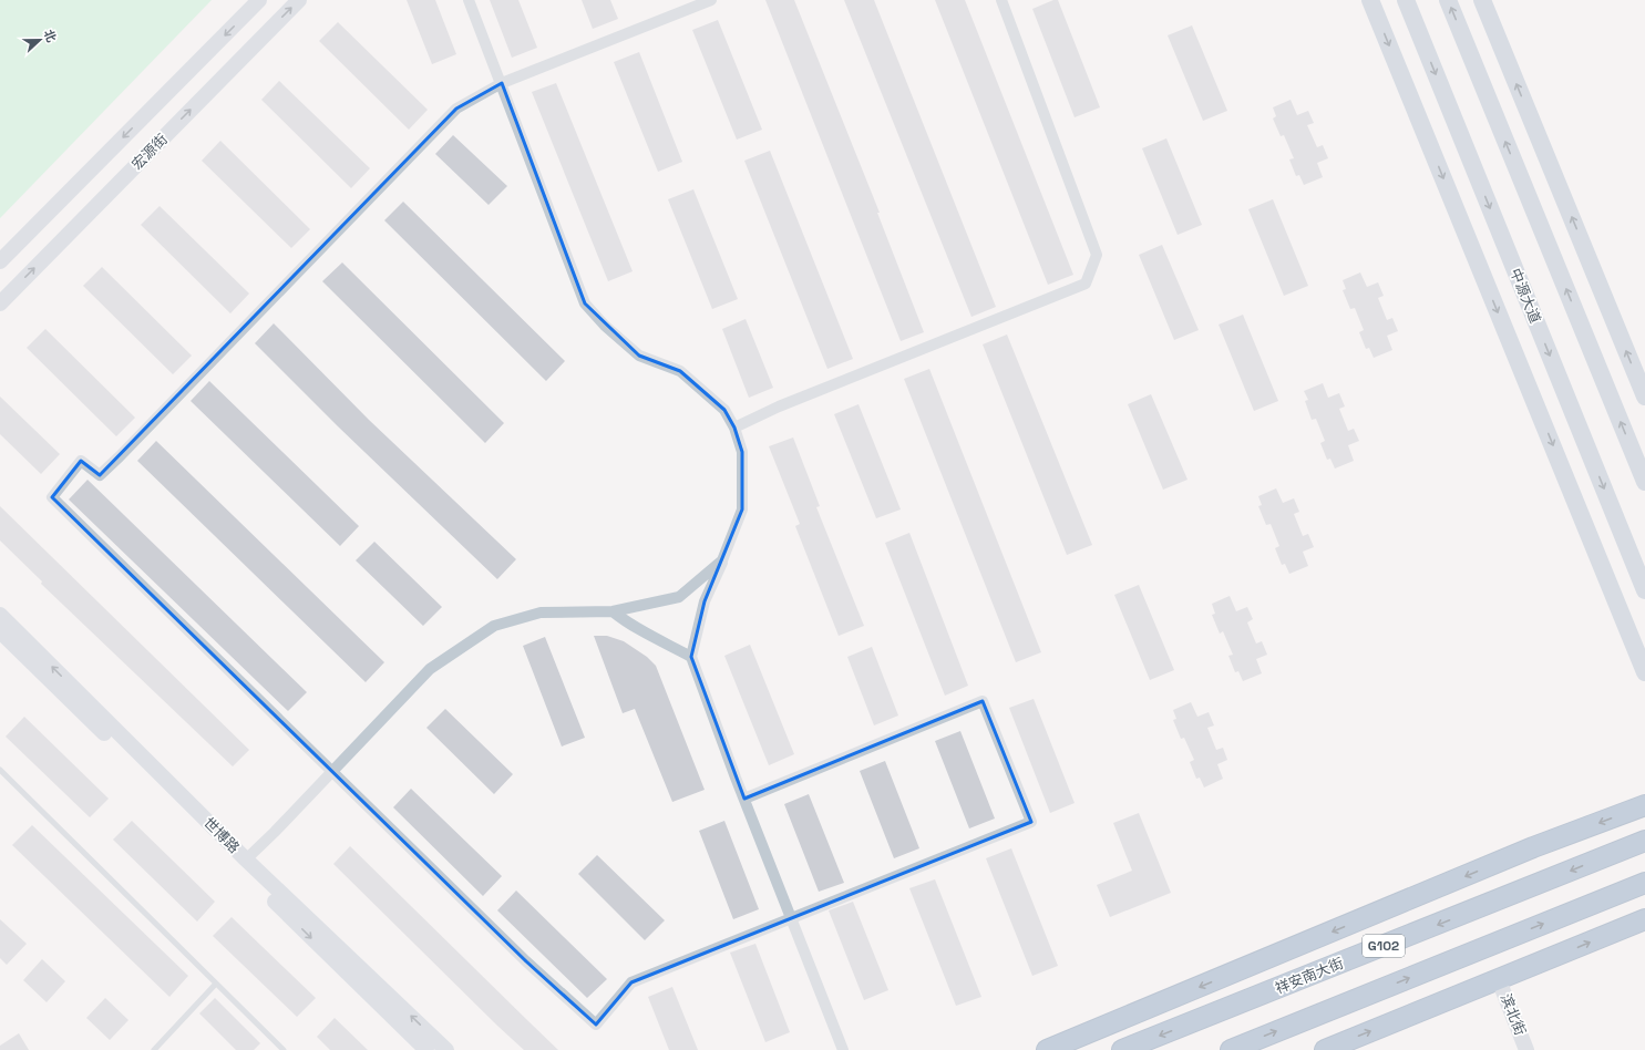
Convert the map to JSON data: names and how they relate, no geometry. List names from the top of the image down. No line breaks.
{"streets":{"highway":["G102","祥安南大街"],"main road":["宏源街","中源大道","世博路","滨北街"]},"north":"right"}
